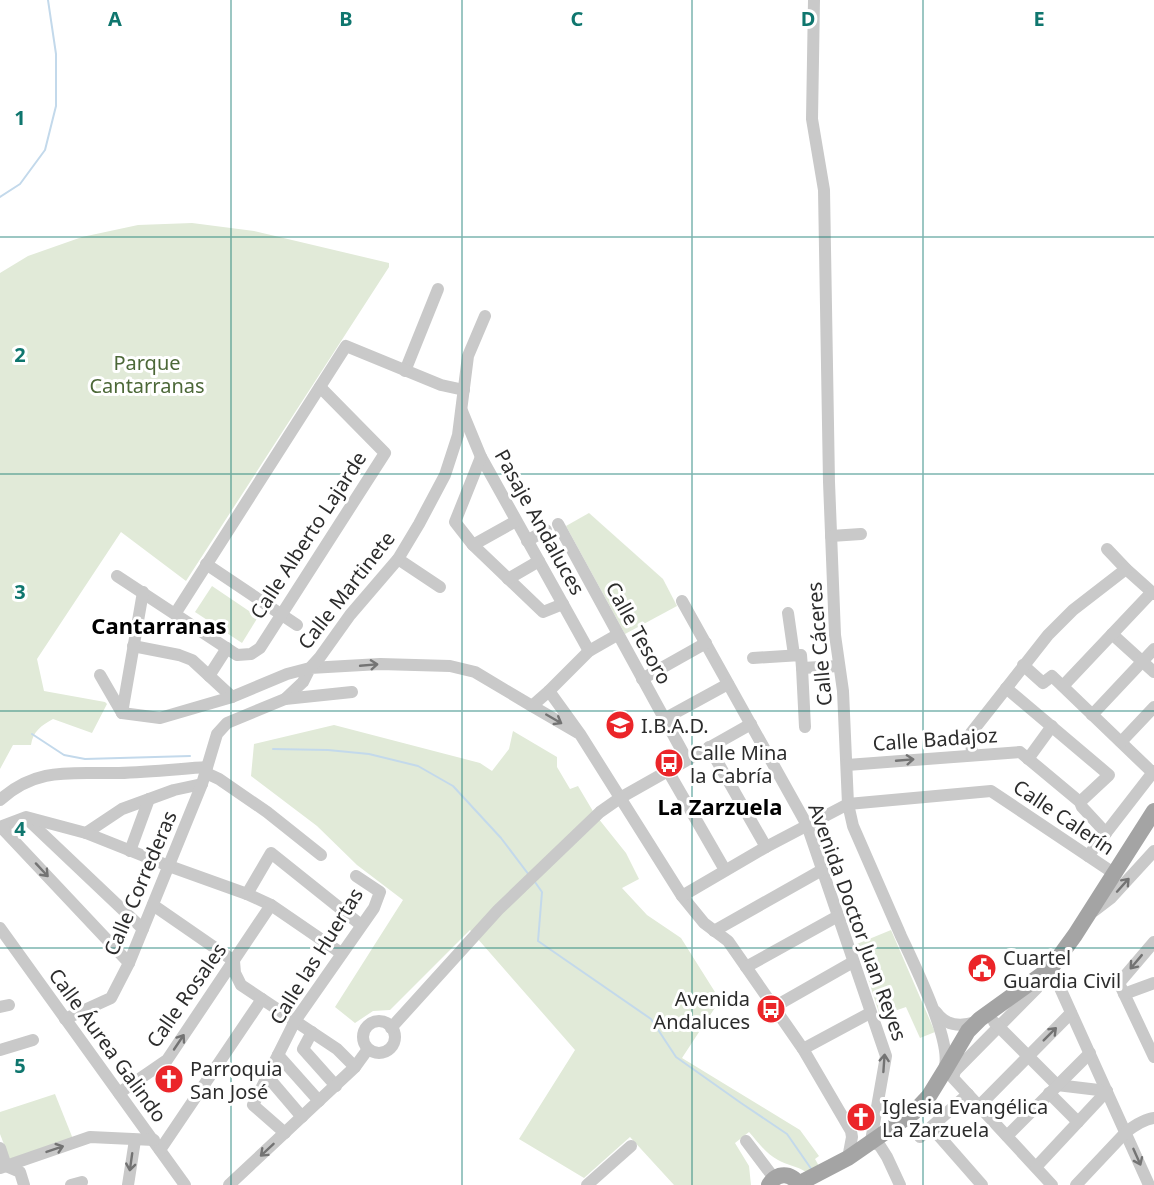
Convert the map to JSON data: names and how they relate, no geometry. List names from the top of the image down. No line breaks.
{"streets":{"street":["Pasaje Andaluces","Calle Alberto Lajarde","Calle Martinete","Calle Tesoro","Calle Cáceres","Calle Badajoz","Calle Calerín","Calle Correderas","Avenida Doctor Juan Reyes","Calle las Huertas","Calle Rosales","Calle Áurea Galindo"]},"crossings":[["Pasaje Andaluces","Calle Martinete"],["Calle Cáceres","Calle Badajoz"],["Calle Cáceres","Calle Calerín"],["Calle Correderas","Calle Áurea Galindo"],["Calle Rosales","Calle Áurea Galindo"]],"one_way":["Calle Badajoz"],"districts":["Cantarranas","La Zarzuela"],"parks":["Parque Cantarranas"],"places":{"school or university":["I.B.A.D."],"bus stop":["Calle Mina la Cabría","Avenida Andaluces"],"public building":["Cuartel Guardia Civil"],"church":["Parroquia San José","Iglesia Evangélica La Zarzuela"]},"grid":{"columns":["A","B","C","D","E"],"rows":["1","2","3","4","5"]}}
